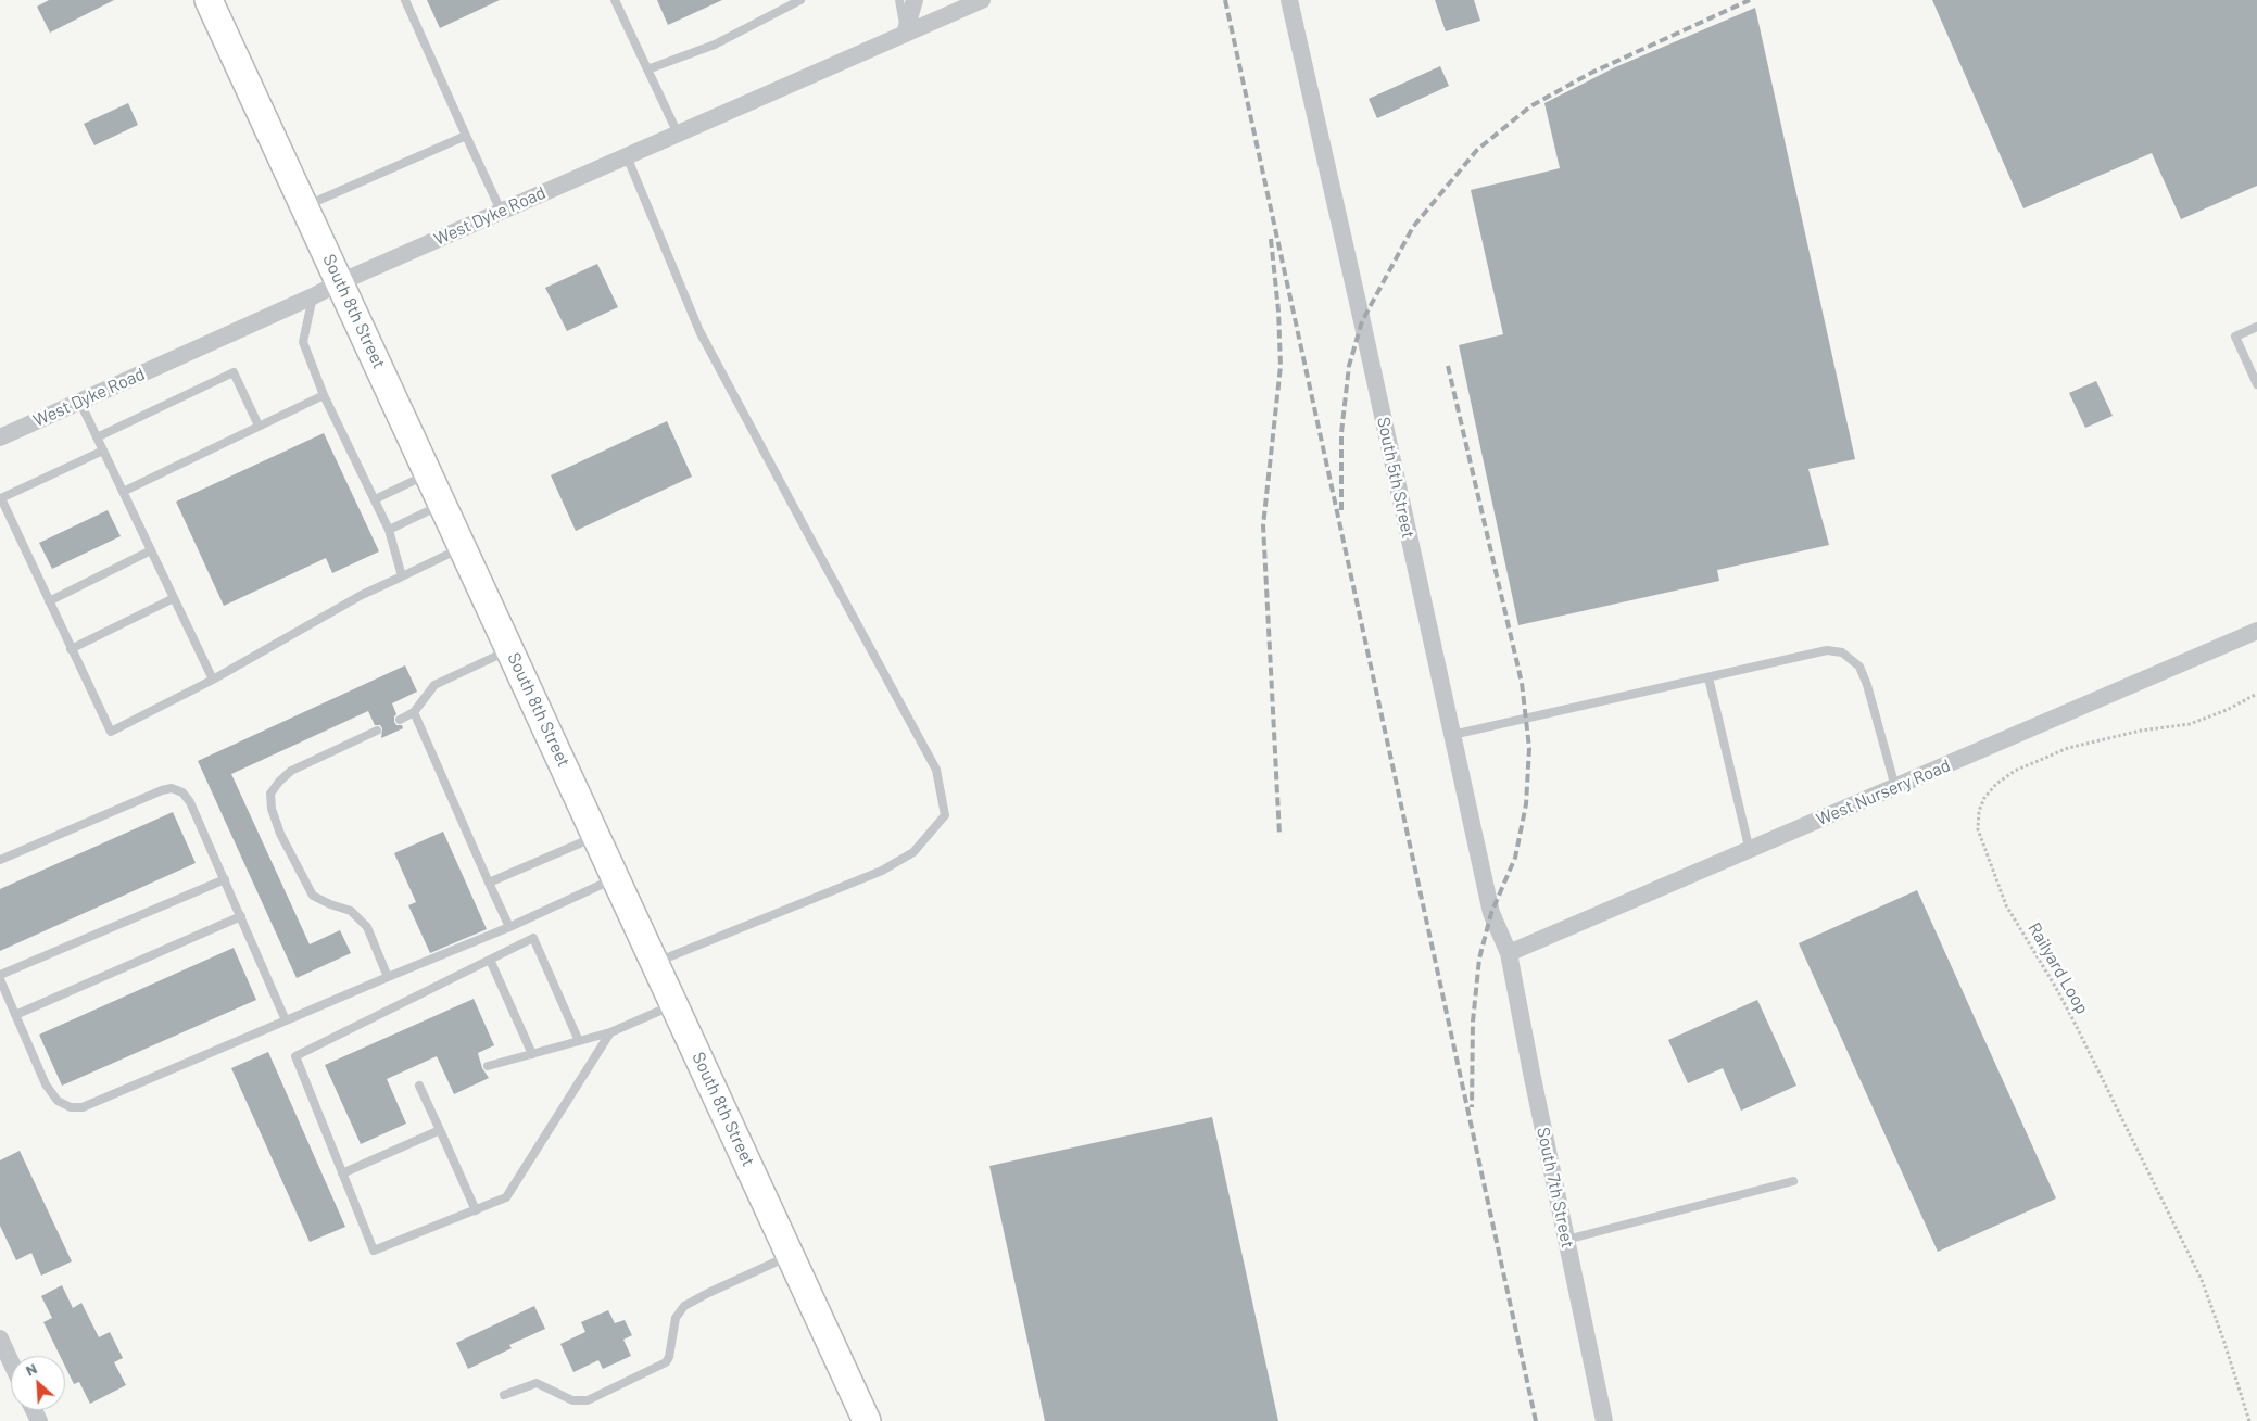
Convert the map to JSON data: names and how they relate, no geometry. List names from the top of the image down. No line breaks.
{"streets":{"main road":["South 8th Street"],"street":["West Dyke Road","South 5th Street","West Nursery Road","South 7th Street"],"path":["Railyard Loop"]},"crossings":[["West Dyke Road","South 8th Street"],["South 5th Street","West Nursery Road"],["South 5th Street","South 7th Street"],["West Nursery Road","South 7th Street"]],"north":"top left"}
